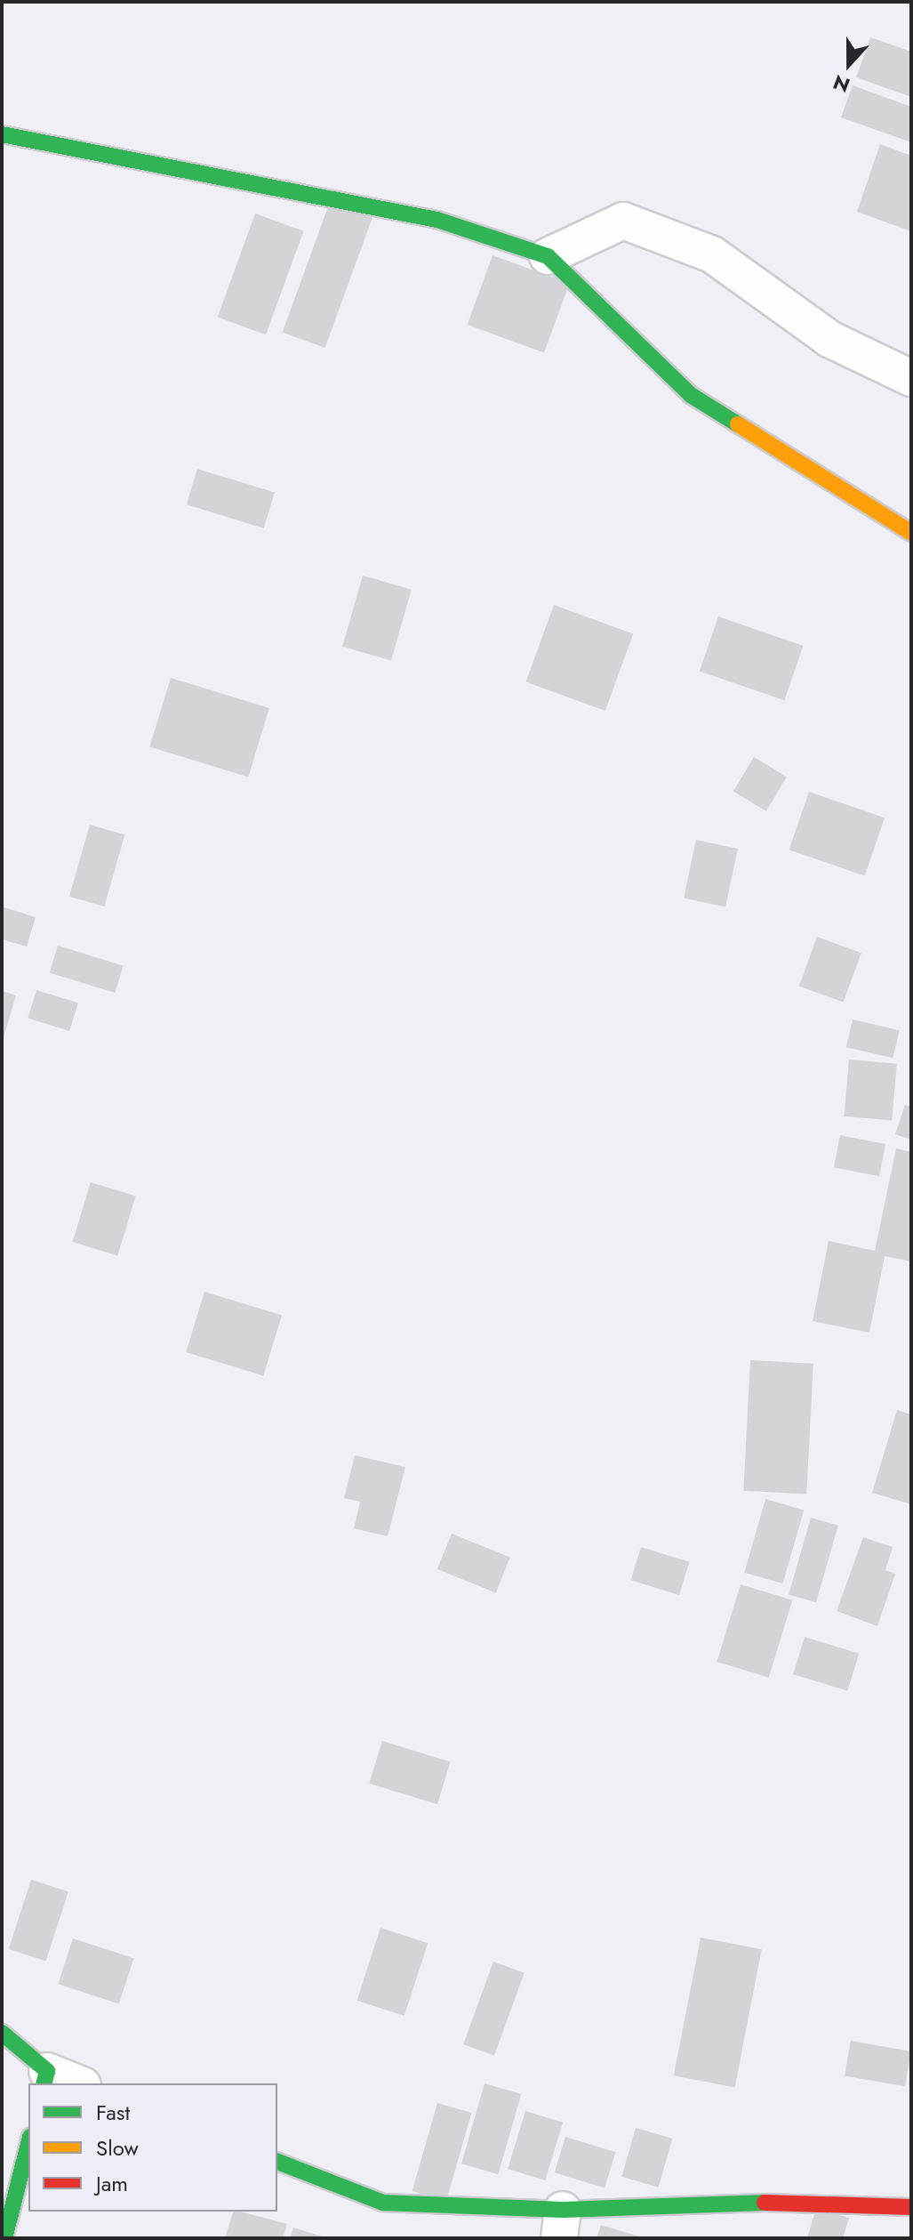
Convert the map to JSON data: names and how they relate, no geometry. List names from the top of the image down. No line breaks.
{"legend":["Fast","Slow","Jam"],"north":"bottom"}
